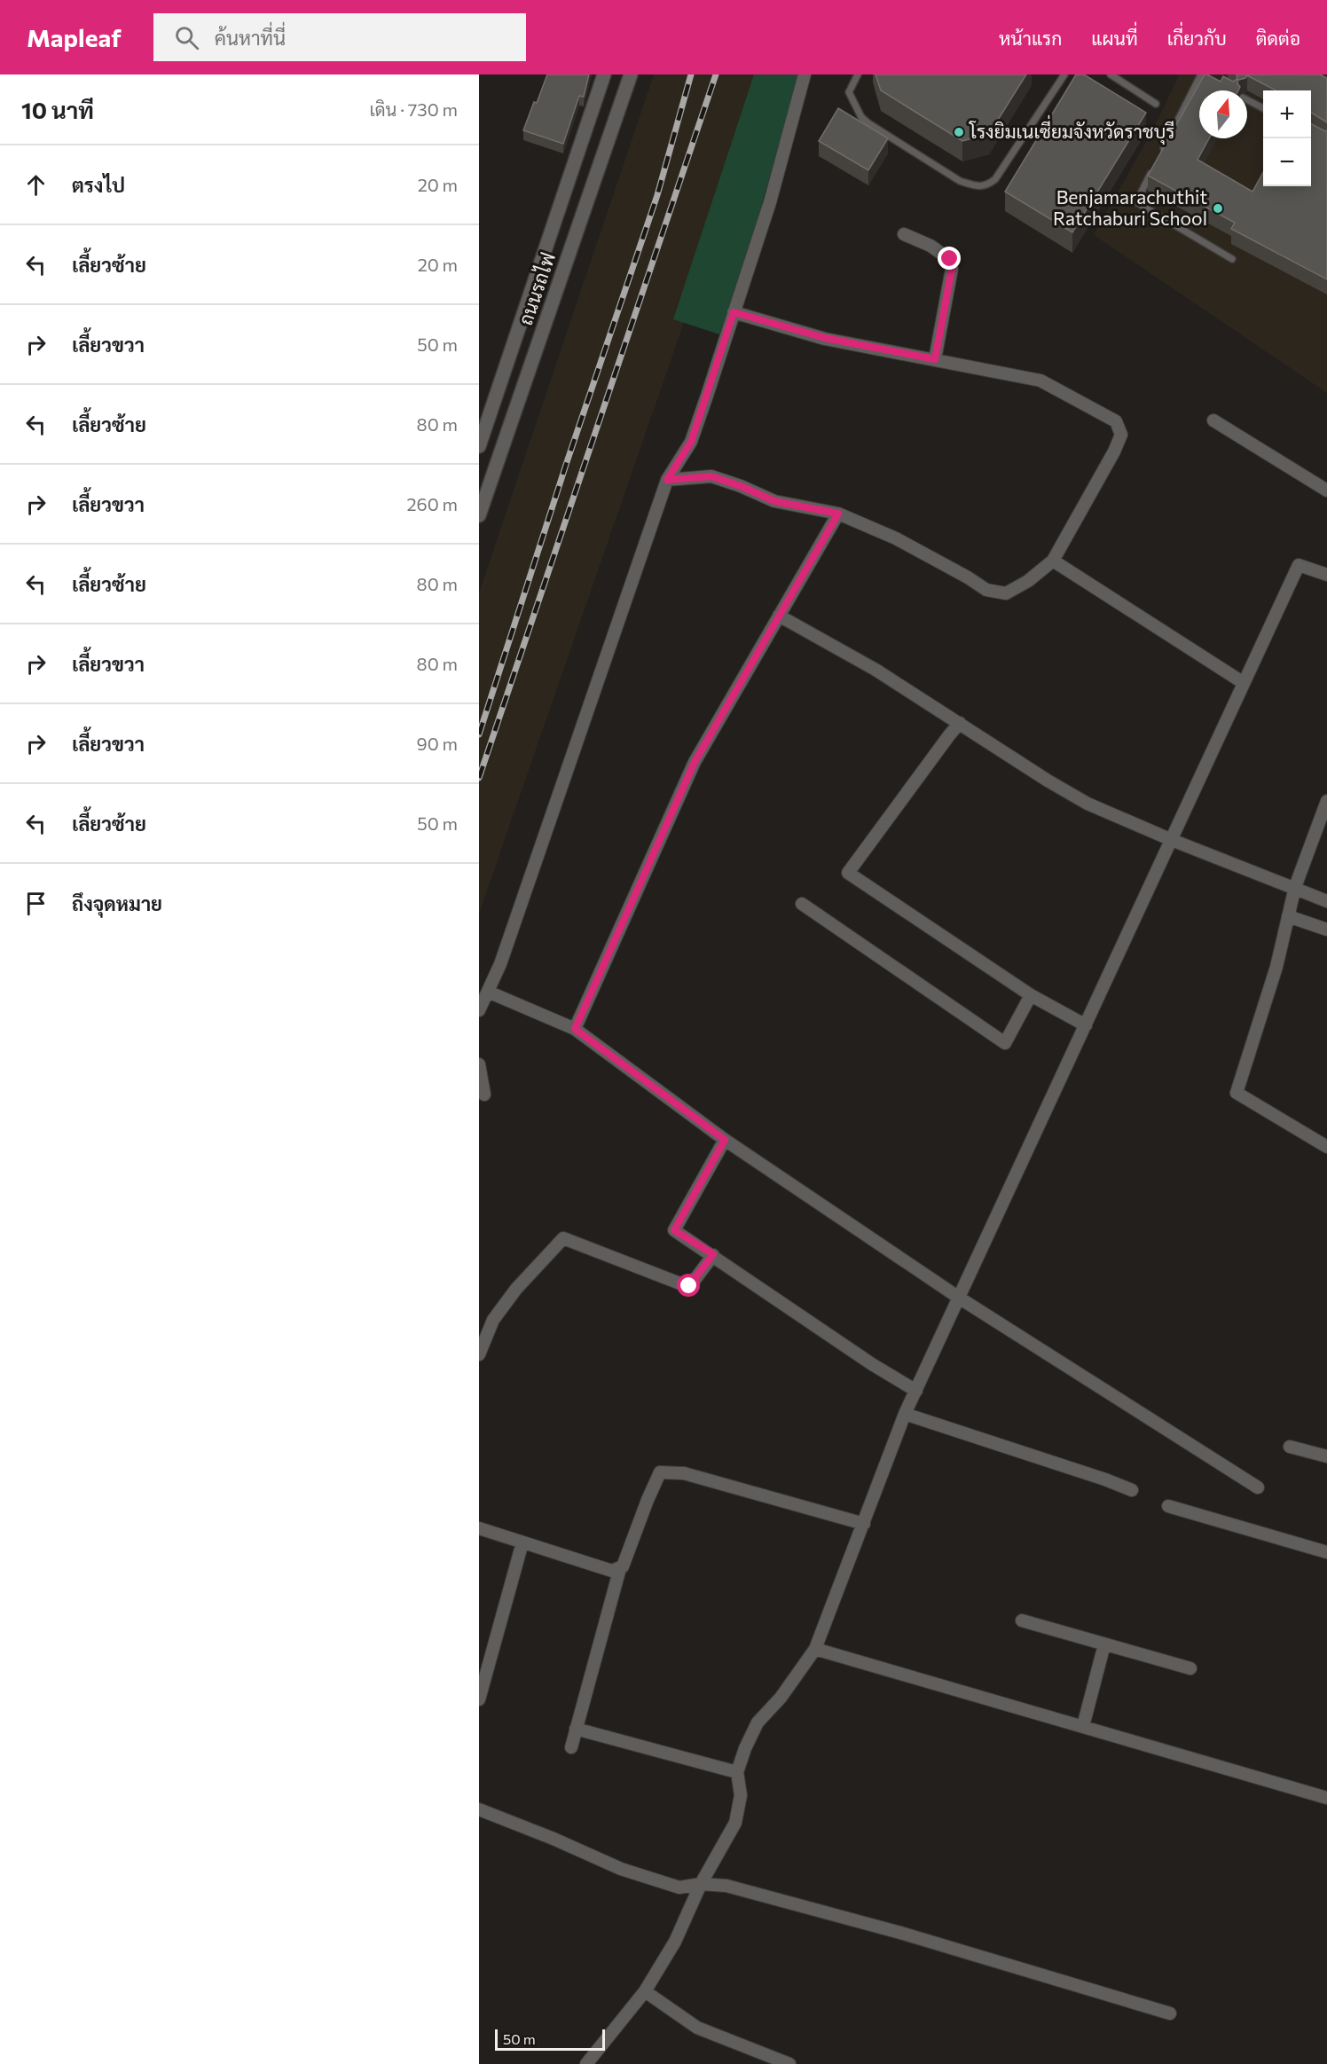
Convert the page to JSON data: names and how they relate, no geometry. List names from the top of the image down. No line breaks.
{"streets":{"street":["ถนนรถไฟ"]},"places":["โรงยิมเนเซี่ยมจังหวัดราชบุรี","Benjamarachuthit Ratchaburi School"],"scale_bar":"50 m","north":"top","page":{"header":"Mapleaf","search":"ค้นหาที่นี่","nav":["หน้าแรก","แผนที่","เกี่ยวกับ","ติดต่อ"],"heading":["10 นาที","เดิน · 730 m"],"map_buttons":["+","−"],"list":[["ตรงไป","20 m"],["เลี้ยวซ้าย","20 m"],["เลี้ยวขวา","50 m"],["เลี้ยวซ้าย","80 m"],["เลี้ยวขวา","260 m"],["เลี้ยวซ้าย","80 m"],["เลี้ยวขวา","80 m"],["เลี้ยวขวา","90 m"],["เลี้ยวซ้าย","50 m"],"ถึงจุดหมาย"],"scale":"50 m"}}
